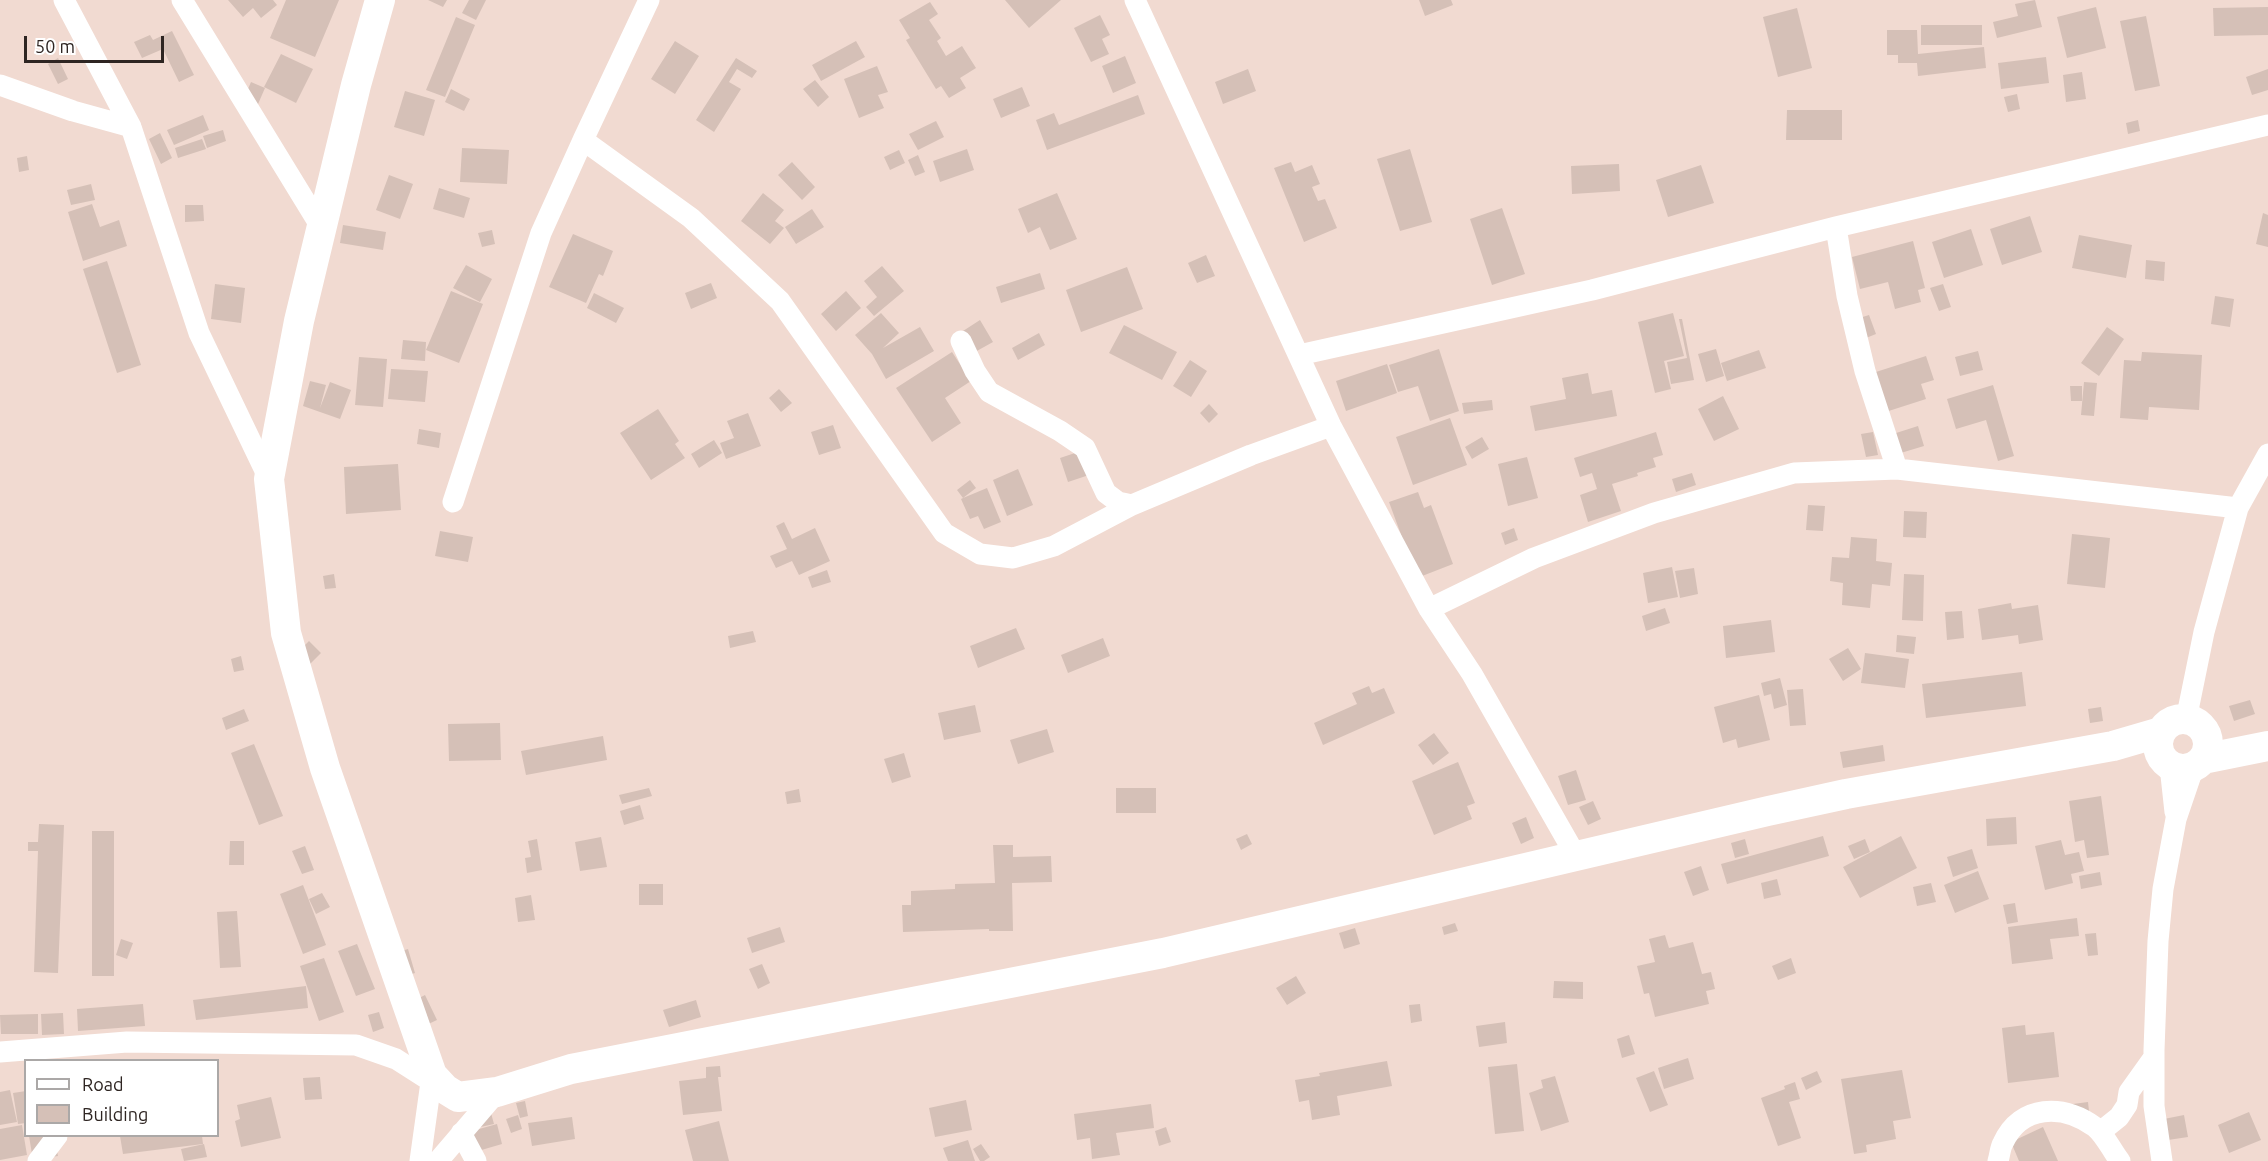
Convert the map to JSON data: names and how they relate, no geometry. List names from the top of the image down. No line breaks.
{"legend":["Road","Building"],"scale_bar":"50 m"}
